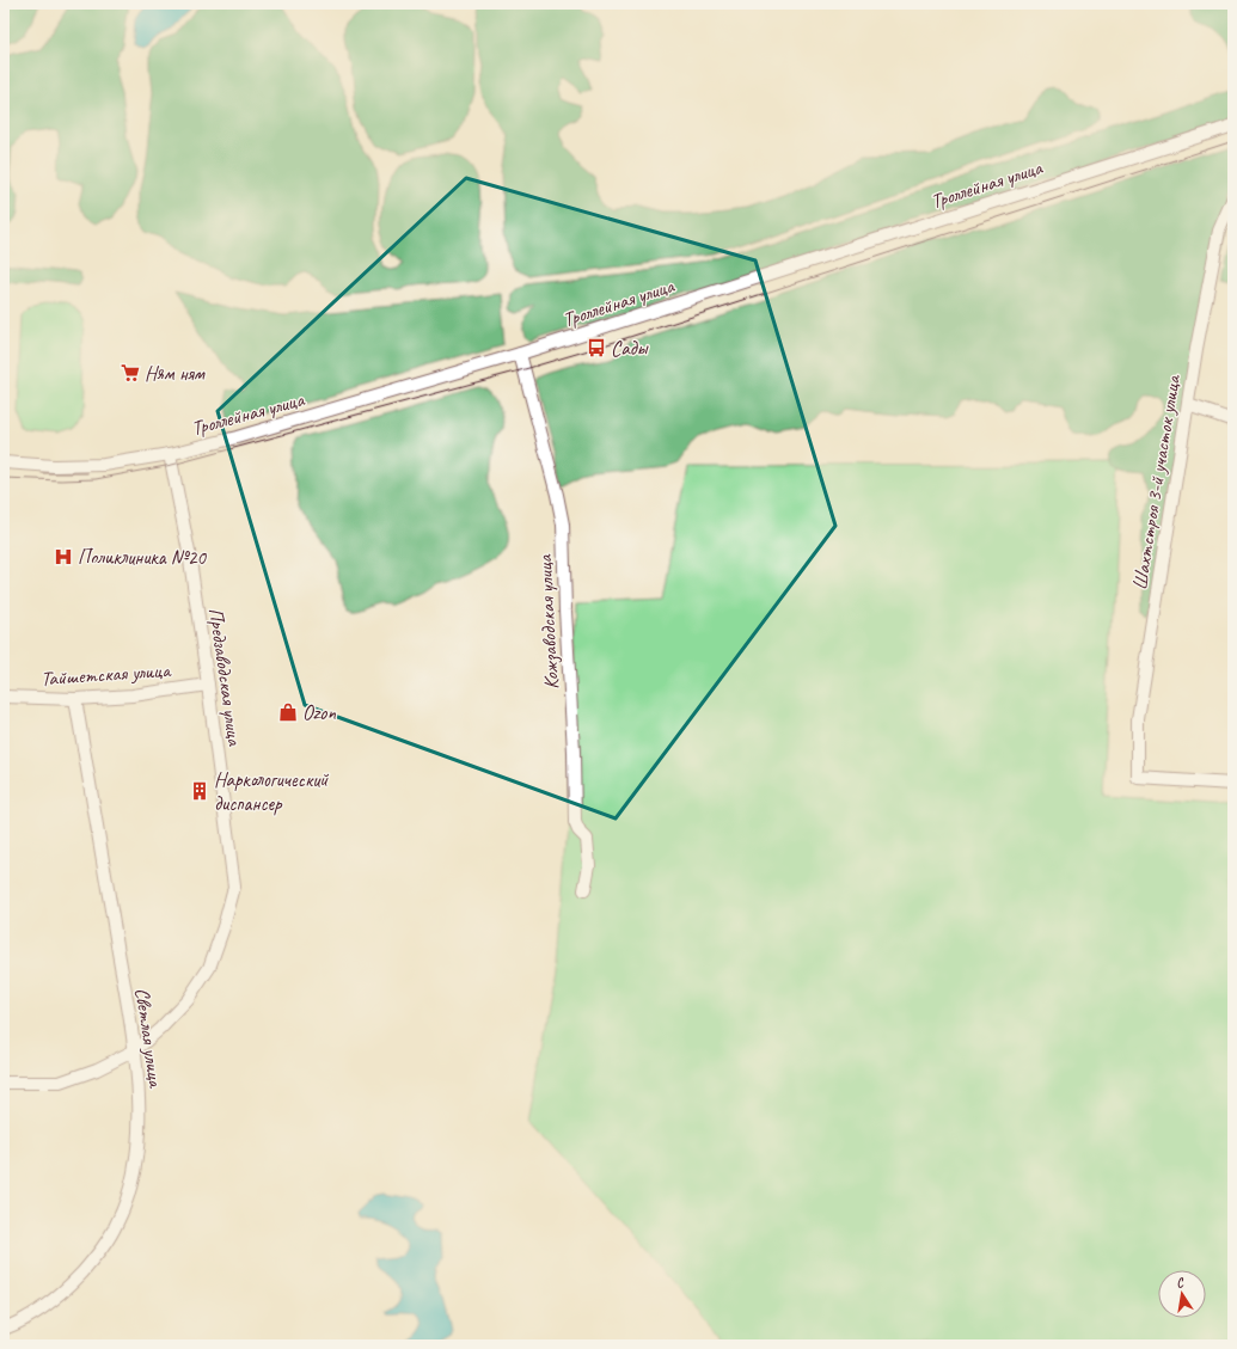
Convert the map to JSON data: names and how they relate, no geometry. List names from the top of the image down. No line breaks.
{"streets":{"street":["Троллейная улица","Шахтстроя 3-й участок улица","Кожзаводская улица","Тайшетская улица","Предзаводская улица","Светлая улица"]},"crossings":[["Троллейная улица","Кожзаводская улица"],["Троллейная улица","Предзаводская улица"],["Тайшетская улица","Предзаводская улица"],["Тайшетская улица","Светлая улица"],["Предзаводская улица","Светлая улица"]],"places":{"bus stop":["Сады"],"supermarket":["Ням ням"],"hospital":["Поликлиника №20"],"shop":["Ozon"],"building":["Наркологический диспансер"]},"north":"top"}
